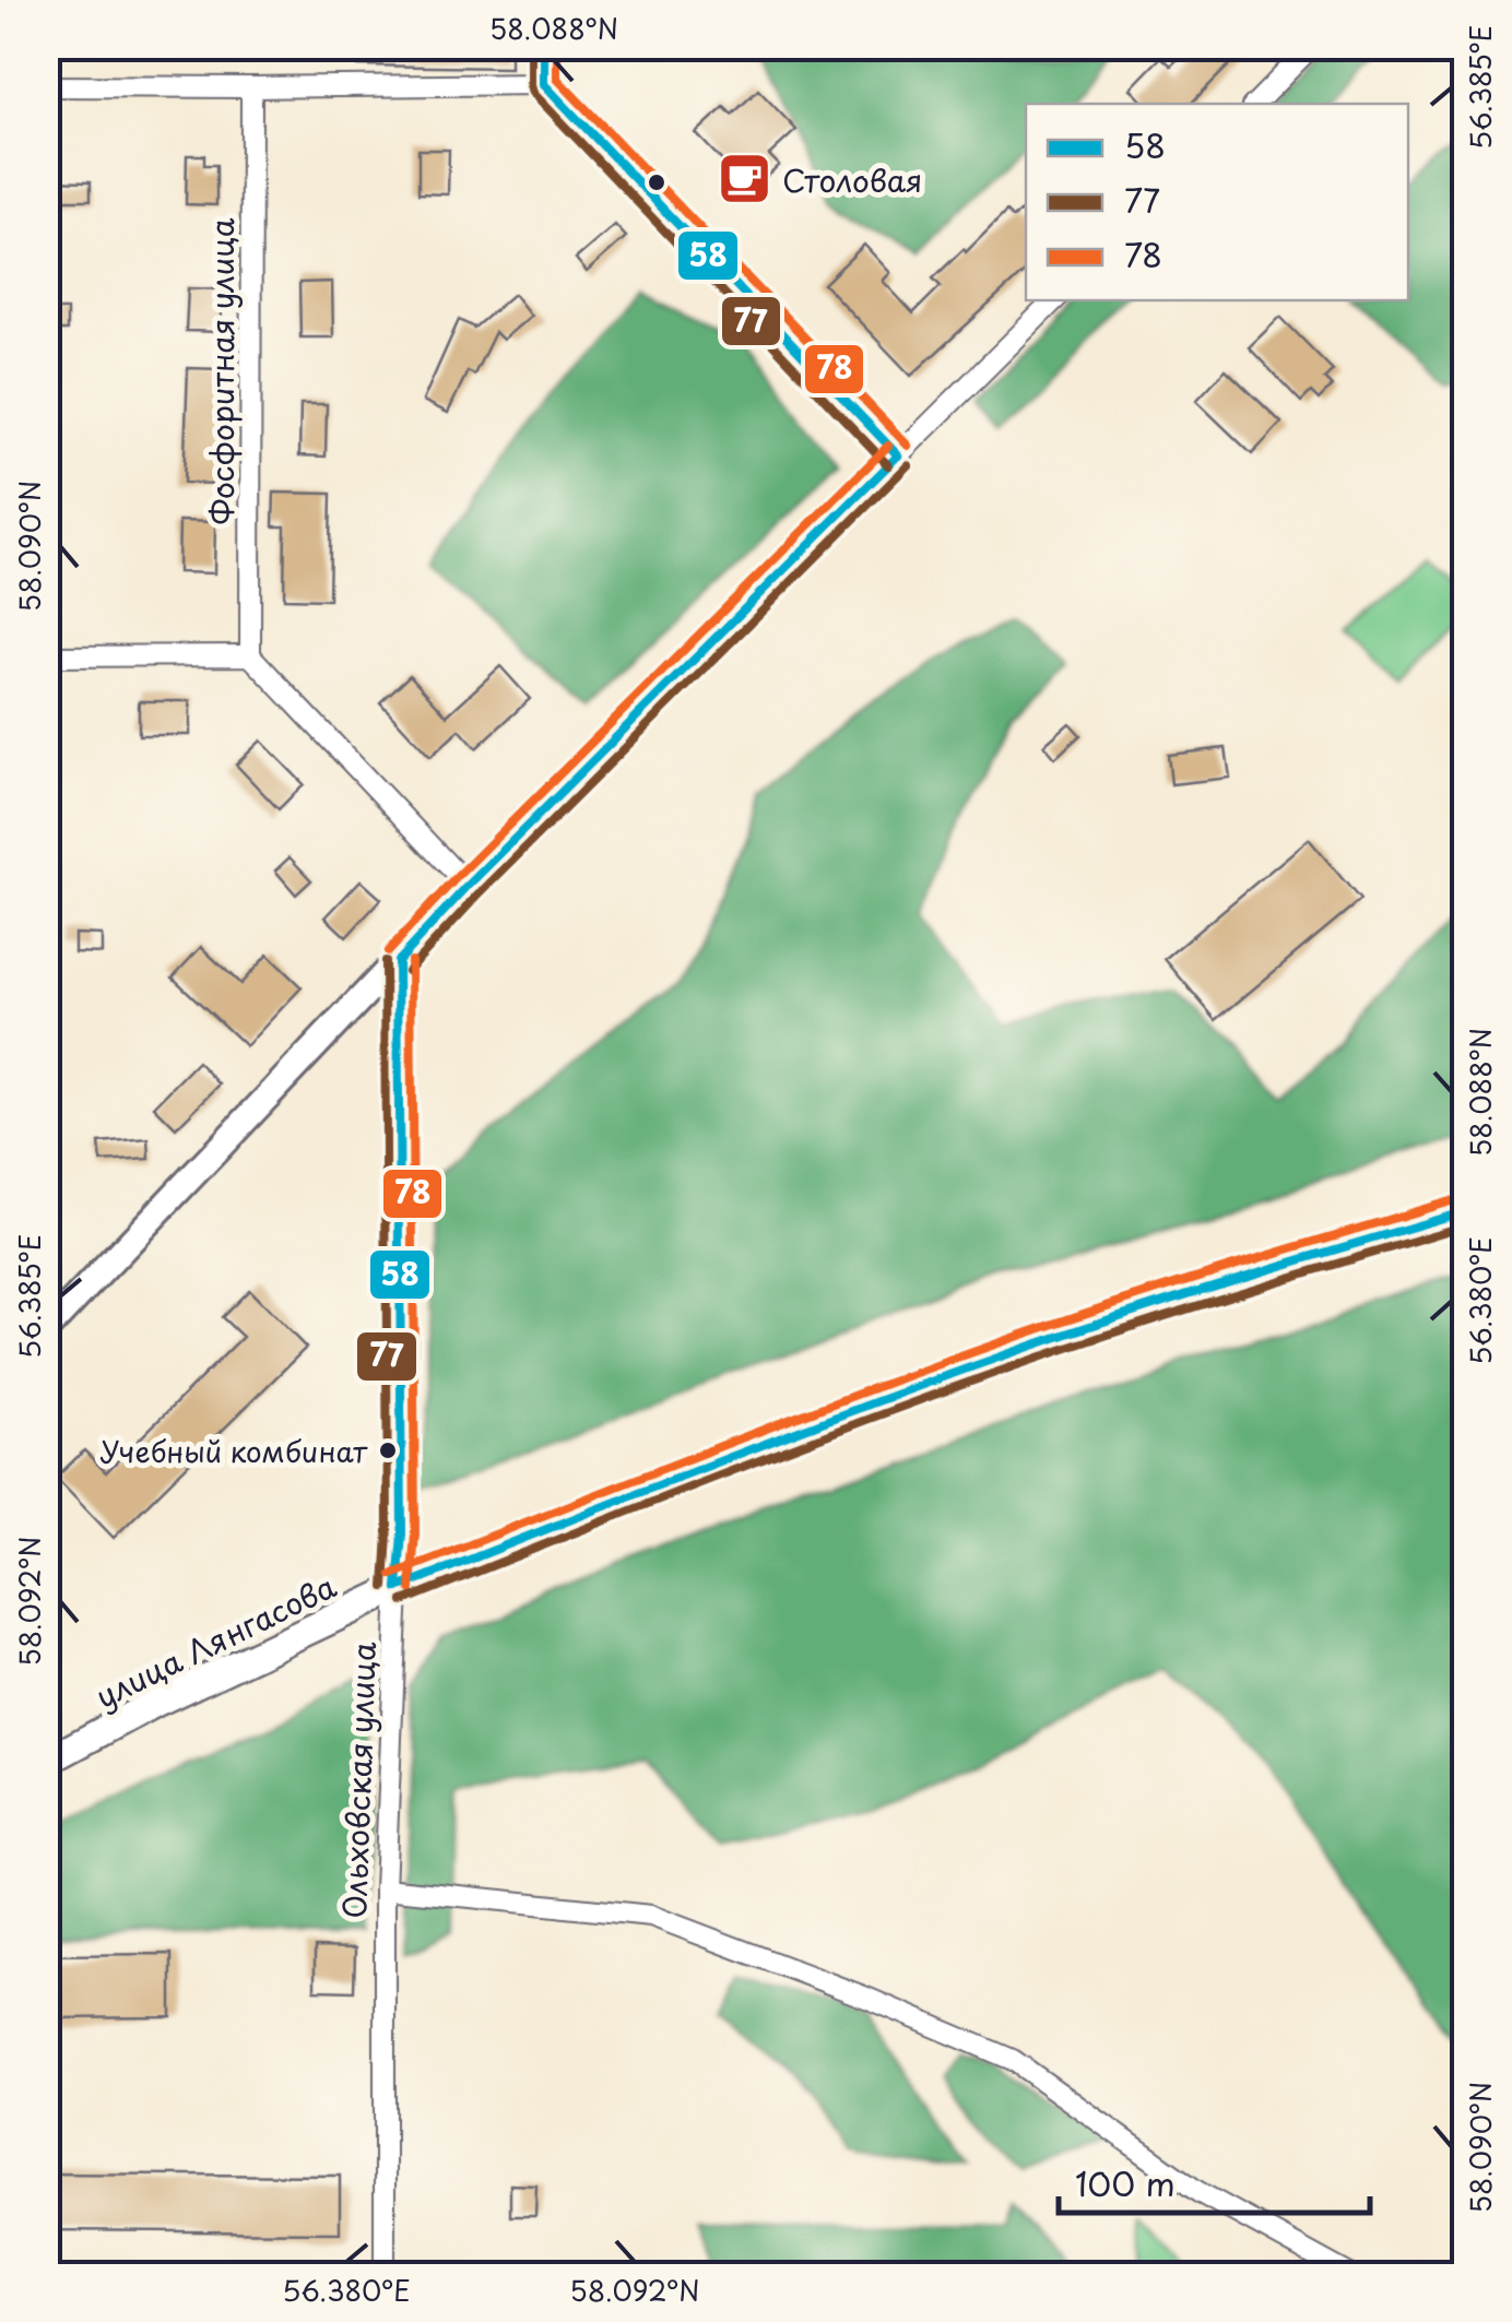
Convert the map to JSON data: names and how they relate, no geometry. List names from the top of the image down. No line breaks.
{"streets":{"main road":["улица Лянгасова"],"street":["Фосфоритная улица","Ольховская улица"]},"crossings":[["улица Лянгасова","Ольховская улица"]],"places":{"cafe":["Столовая"],"other":["Учебный комбинат"]},"lines":["transit line 58","transit line 77","transit line 78"],"legend":["58","77","78"],"scale_bar":"100 m","coordinates":["58.088°N","56.385°E","58.090°N","56.380°E","58.092°N"]}
